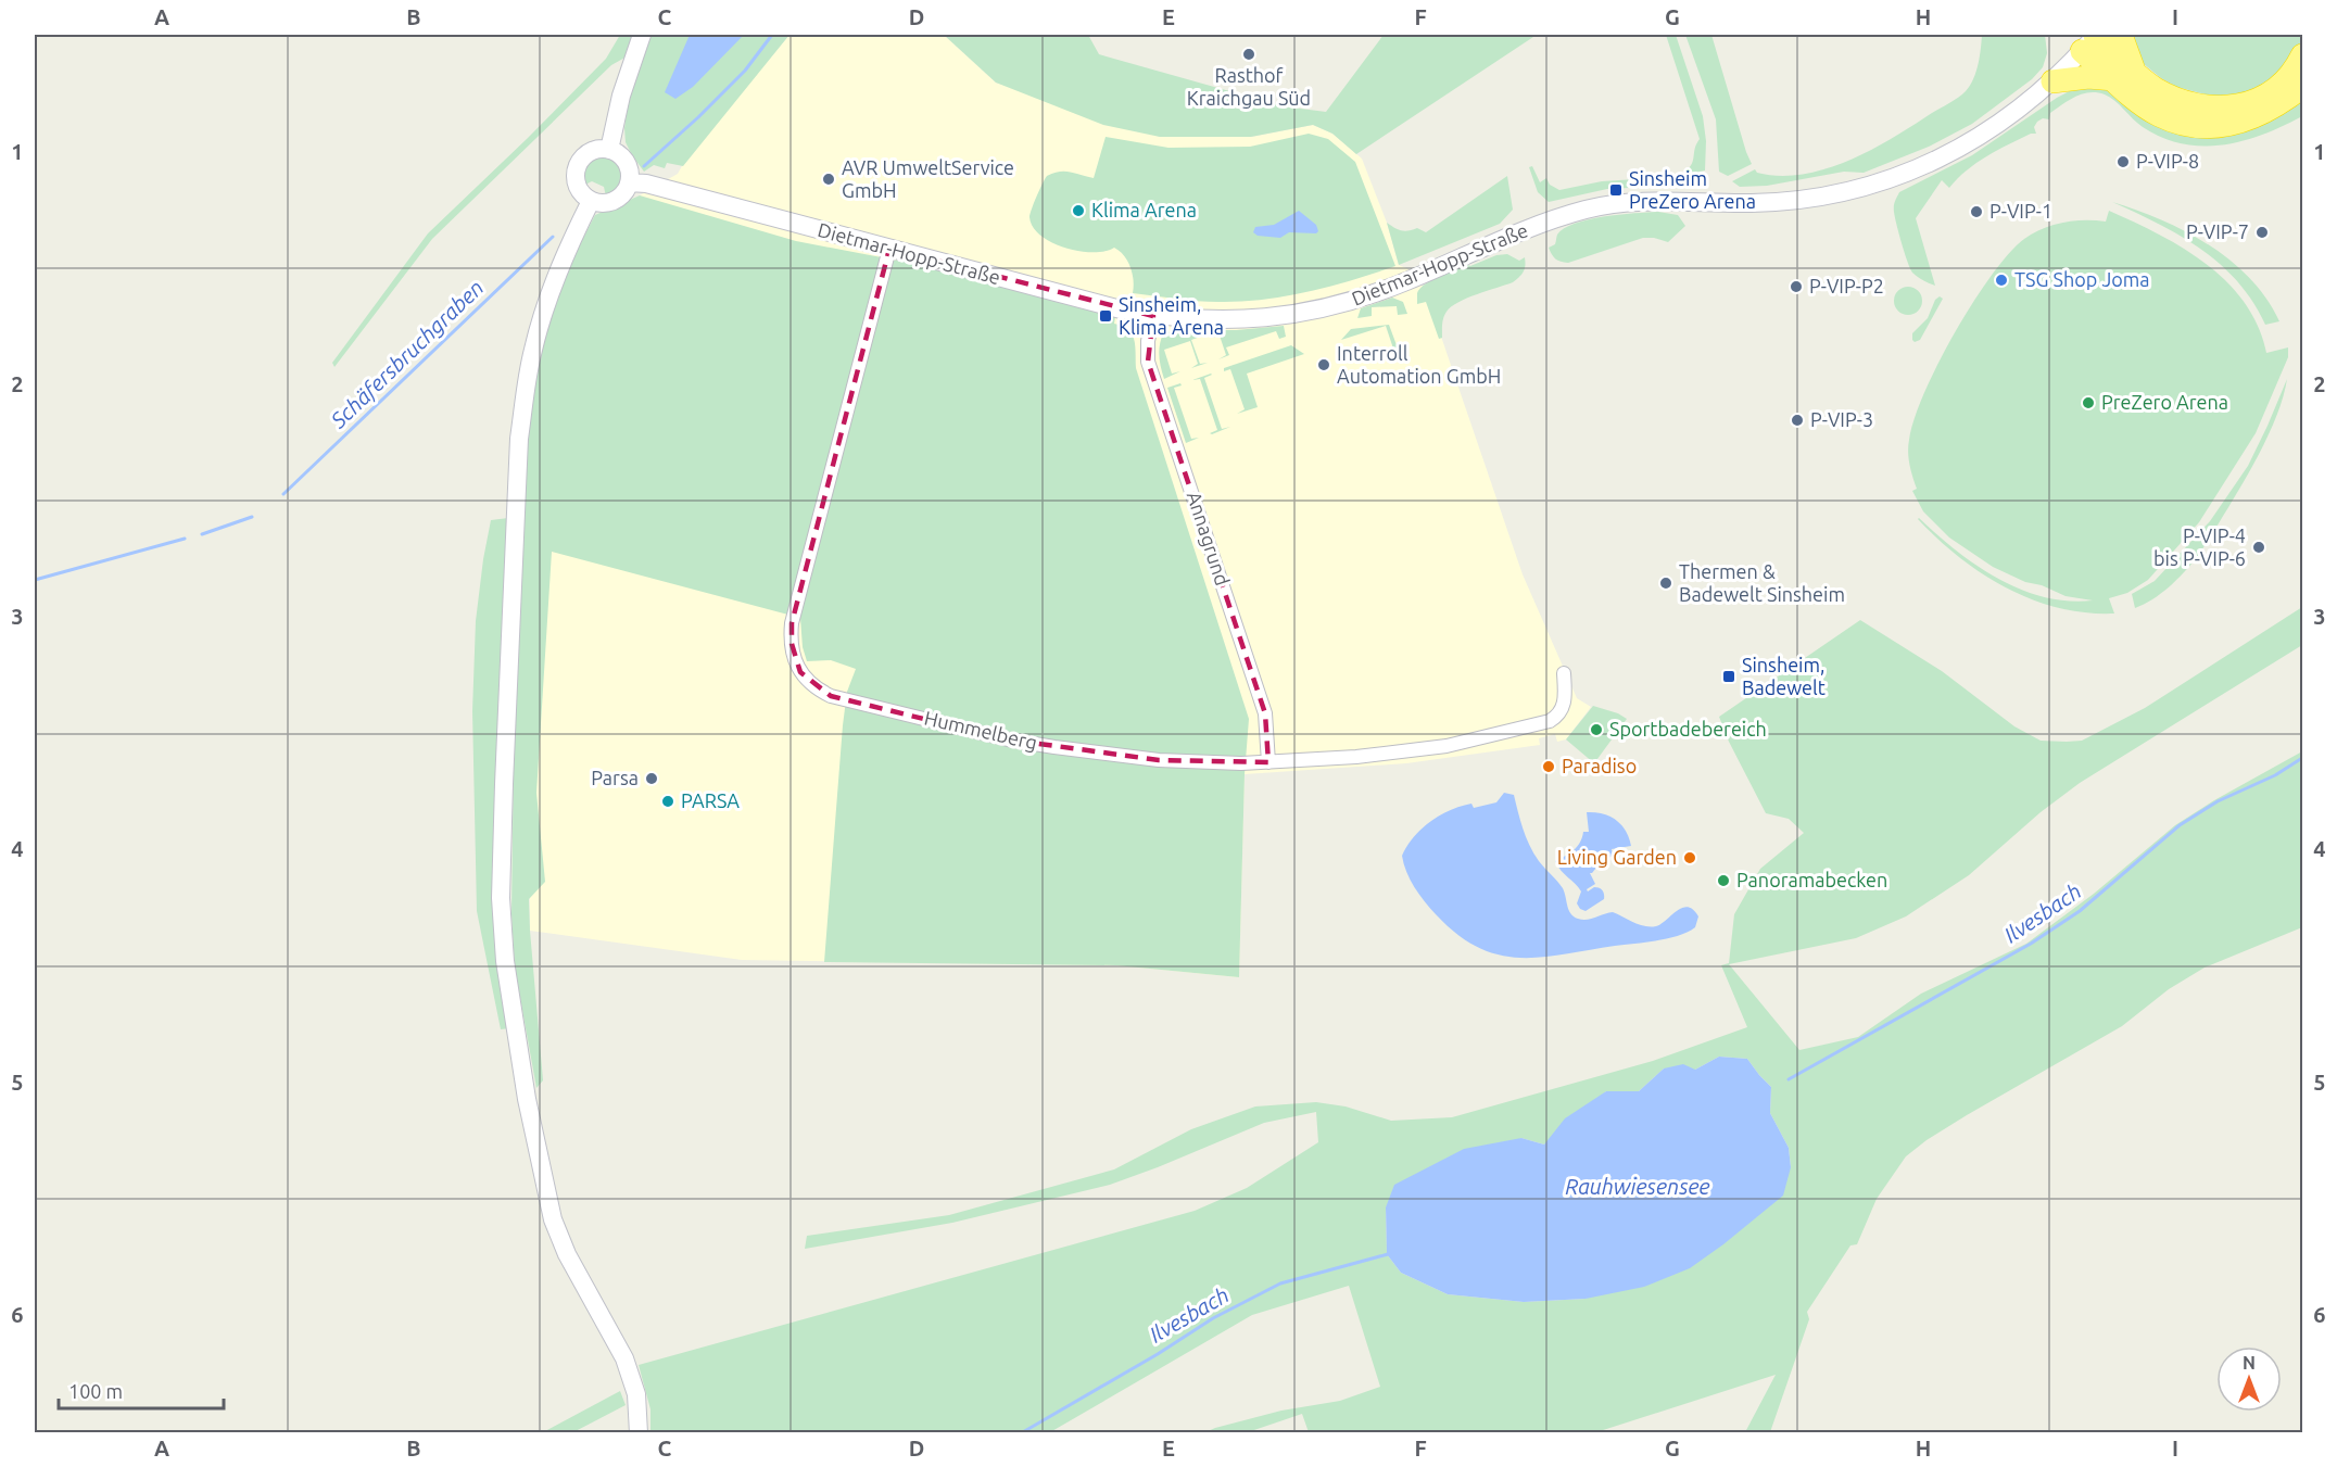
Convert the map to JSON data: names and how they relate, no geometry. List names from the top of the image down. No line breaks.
{"streets":{"main road":["Dietmar-Hopp-Straße"],"street":["Annagrund","Hummelberg"]},"crossings":[["Dietmar-Hopp-Straße","Annagrund"],["Dietmar-Hopp-Straße","Hummelberg"],["Annagrund","Hummelberg"]],"water":["Schäfersbruchgraben","Ilvesbach","Rauhwiesensee"],"places":{"other":["Rasthof Kraichgau Süd","P-VIP-8","AVR UmweltService GmbH","Klima Arena","P-VIP-1","P-VIP-7","TSG Shop Joma","P-VIP-P2","Interroll Automation GmbH","PreZero Arena","P-VIP-3","P-VIP-4 bis P-VIP-6","Thermen & Badewelt Sinsheim","Sportbadebereich","Paradiso","Parsa","PARSA","Living Garden","Panoramabecken"],"transit":["Sinsheim PreZero Arena","Sinsheim, Klima Arena","Sinsheim, Badewelt"]},"scale_bar":"100 m","north":"top","grid":{"columns":["A","B","C","D","E","F","G","H","I"],"rows":["1","2","3","4","5","6"]}}
